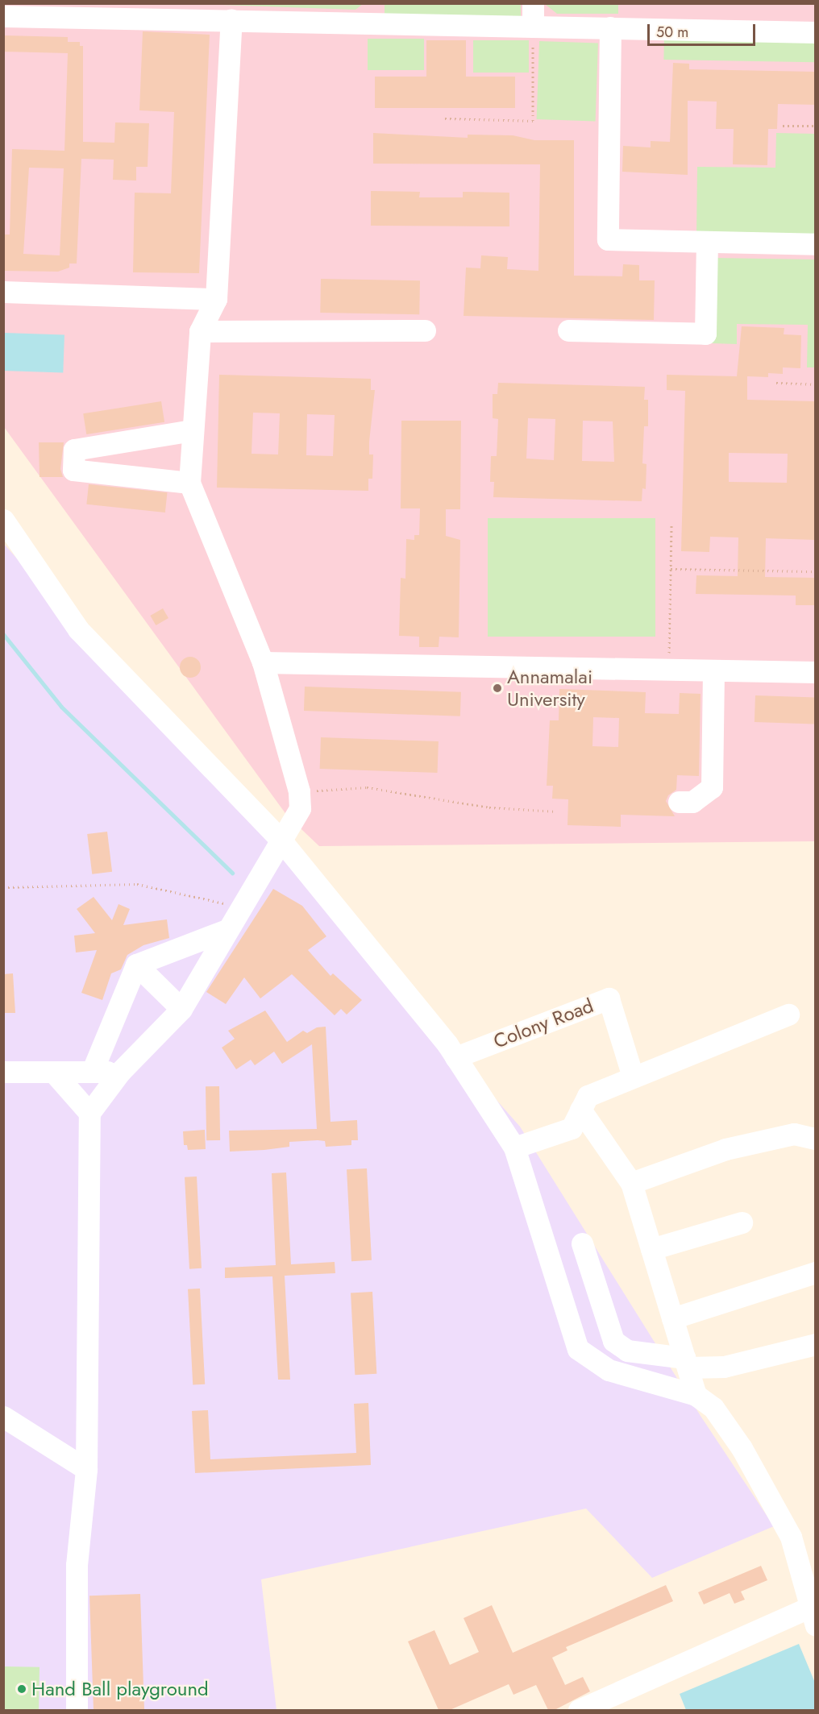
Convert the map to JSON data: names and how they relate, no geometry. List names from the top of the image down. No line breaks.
{"streets":{"street":["Colony Road"]},"places":["Annamalai University","Hand Ball playground"],"scale_bar":"50 m"}
